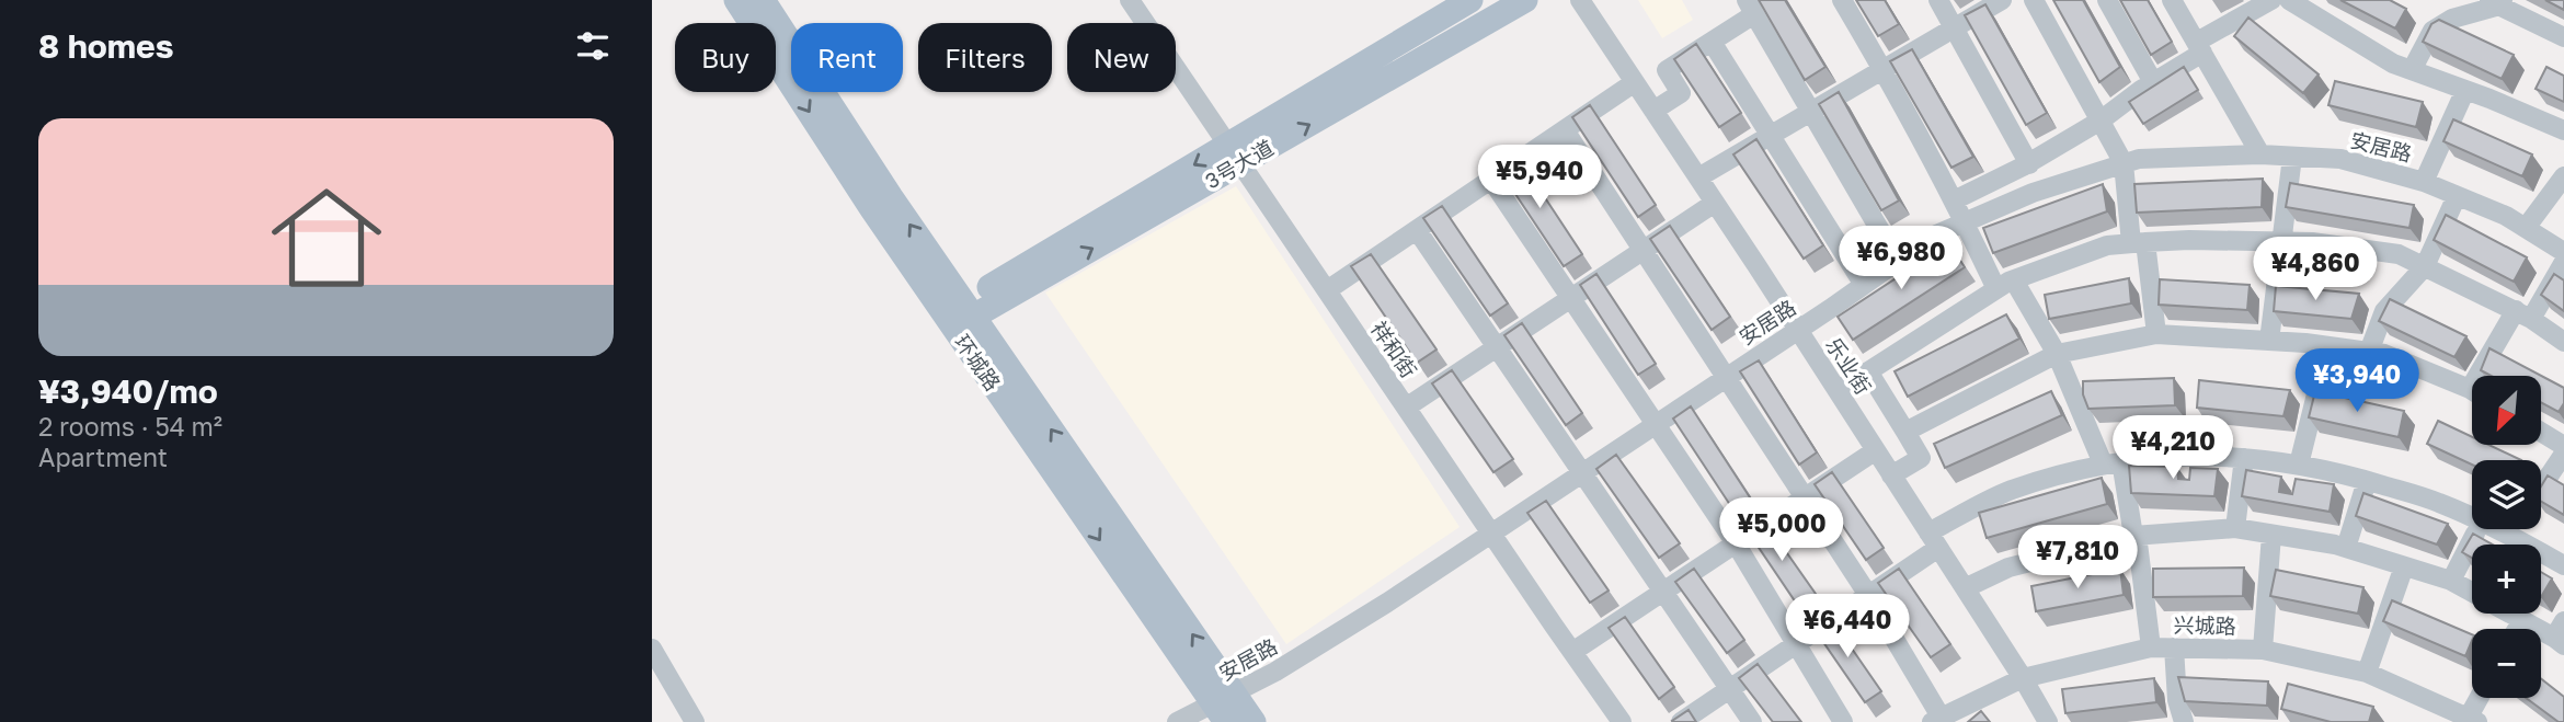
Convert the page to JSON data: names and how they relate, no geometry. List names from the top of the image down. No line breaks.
{"streets":{"main road":["3号大道","环城路"],"street":["安居路","祥和街","乐业街","兴城路"]},"crossings":[["安居路","祥和街"],["安居路","乐业街"],["3号大道","祥和街"],["3号大道","环城路"],["乐业街","兴城路"]],"north":"bottom left","page":{"heading":"8 homes","chip":["Buy","Rent","Filters","New"],"list":[{"name":"¥3,940/mo","note":"2 rooms · 54 m² · Apartment"}],"price":["¥5,940","¥6,980","¥4,860","¥3,940","¥4,210","¥5,000","¥7,810","¥6,440"],"map_buttons":["+","−"]}}
